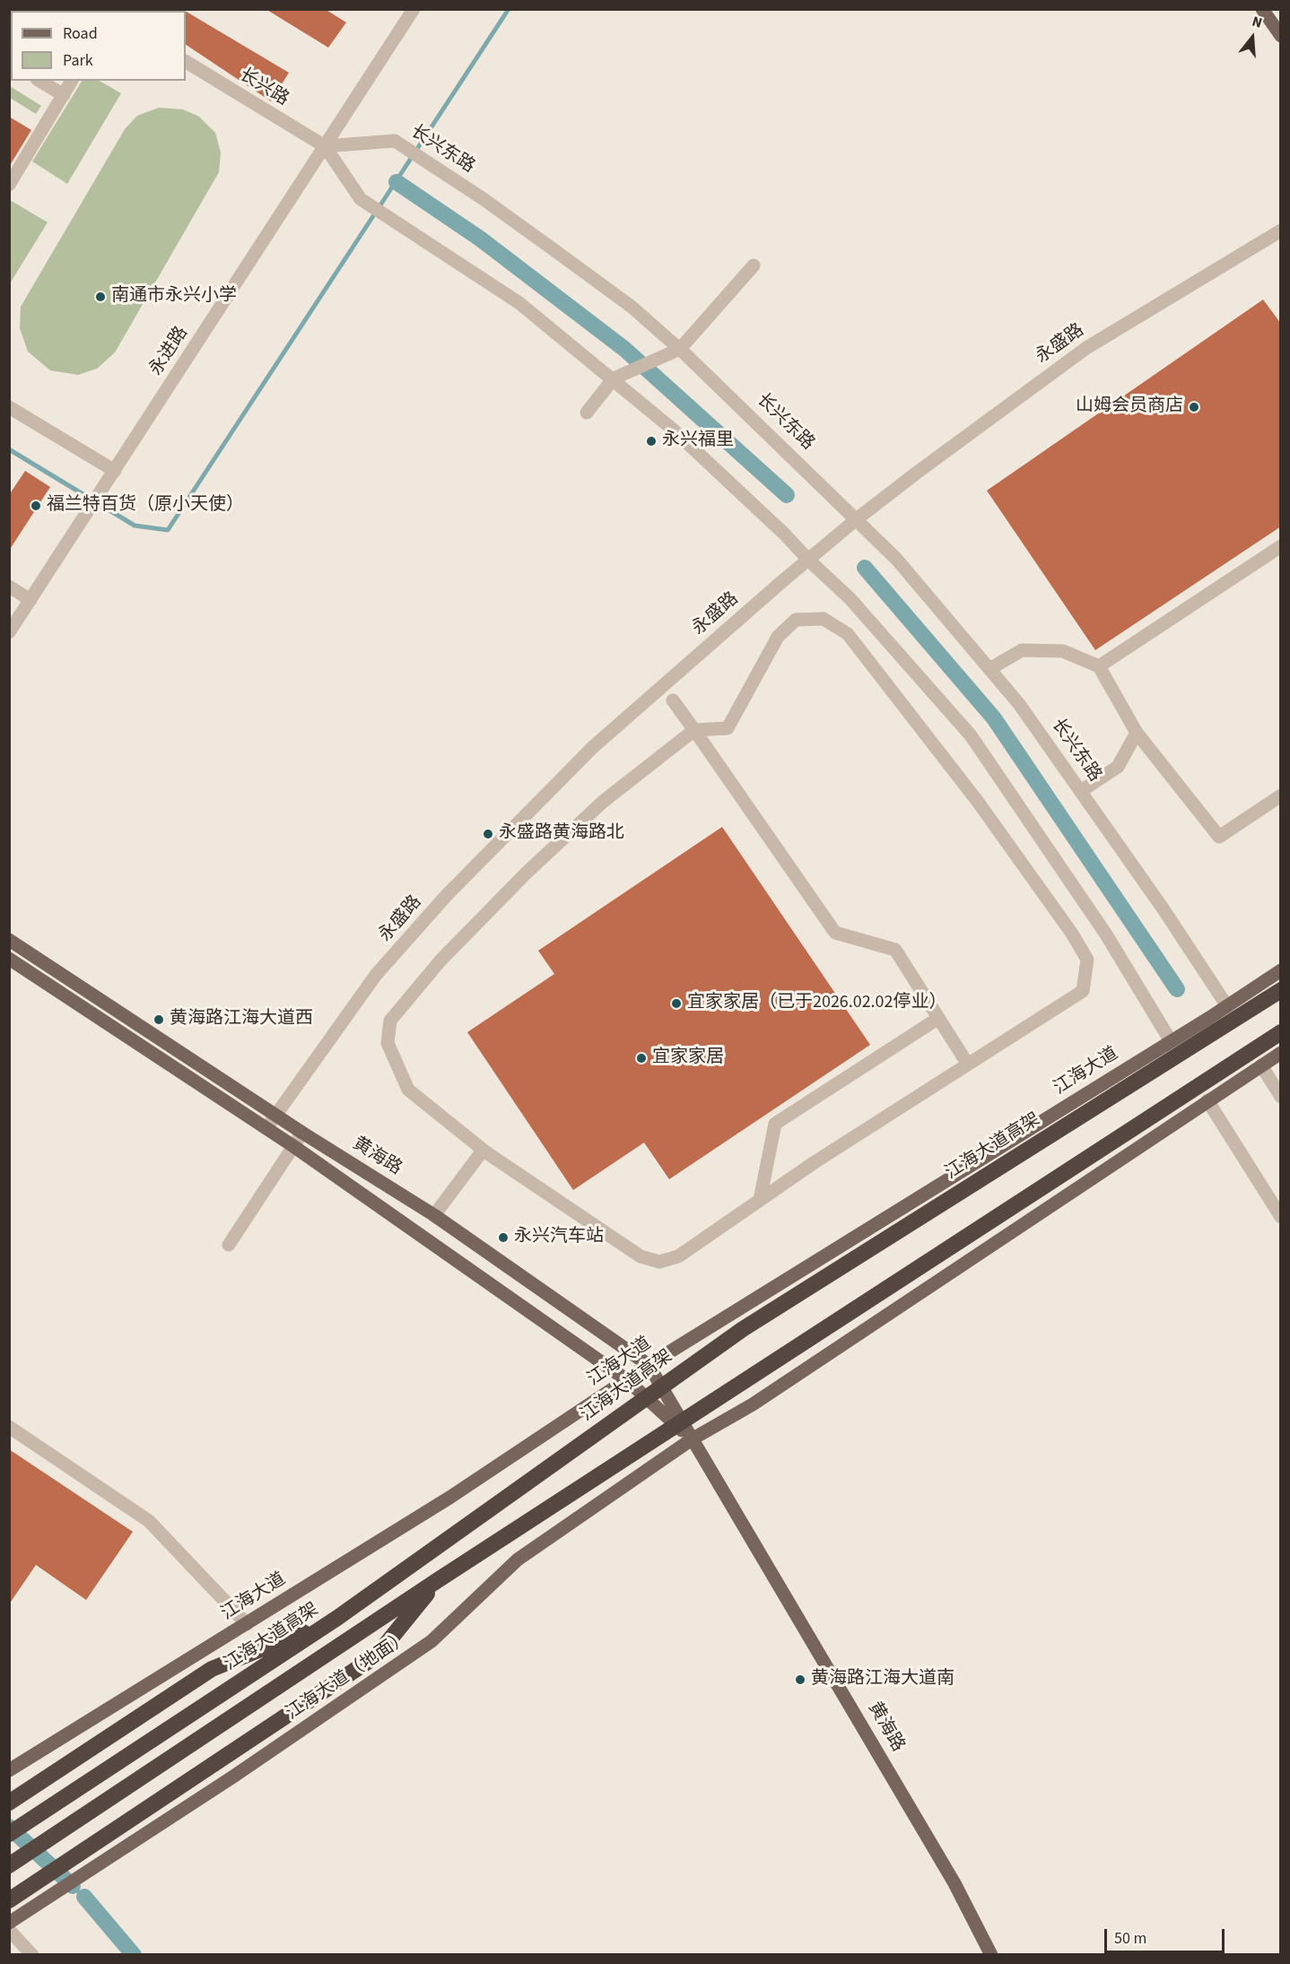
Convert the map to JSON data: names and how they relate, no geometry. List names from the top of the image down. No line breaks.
{"streets":{"highway":["江海大道高架"],"main road":["江海大道","黄海路","江海大道（地面）"],"street":["长兴路","长兴东路","永盛路","永进路"]},"crossings":[["长兴路","长兴东路"],["长兴路","永进路"],["长兴东路","永盛路"],["长兴东路","永进路"],["长兴东路","江海大道"],["永盛路","黄海路"],["江海大道","黄海路"],["黄海路","江海大道（地面）"]],"places":["南通市永兴小学","山姆会员商店","永兴福里","福兰特百货（原小天使）","永盛路黄海路北","宜家家居（已于2026.02.02停业）","黄海路江海大道西","宜家家居","永兴汽车站","黄海路江海大道南"],"legend":["Road","Park"],"scale_bar":"50 m","north":"top"}
